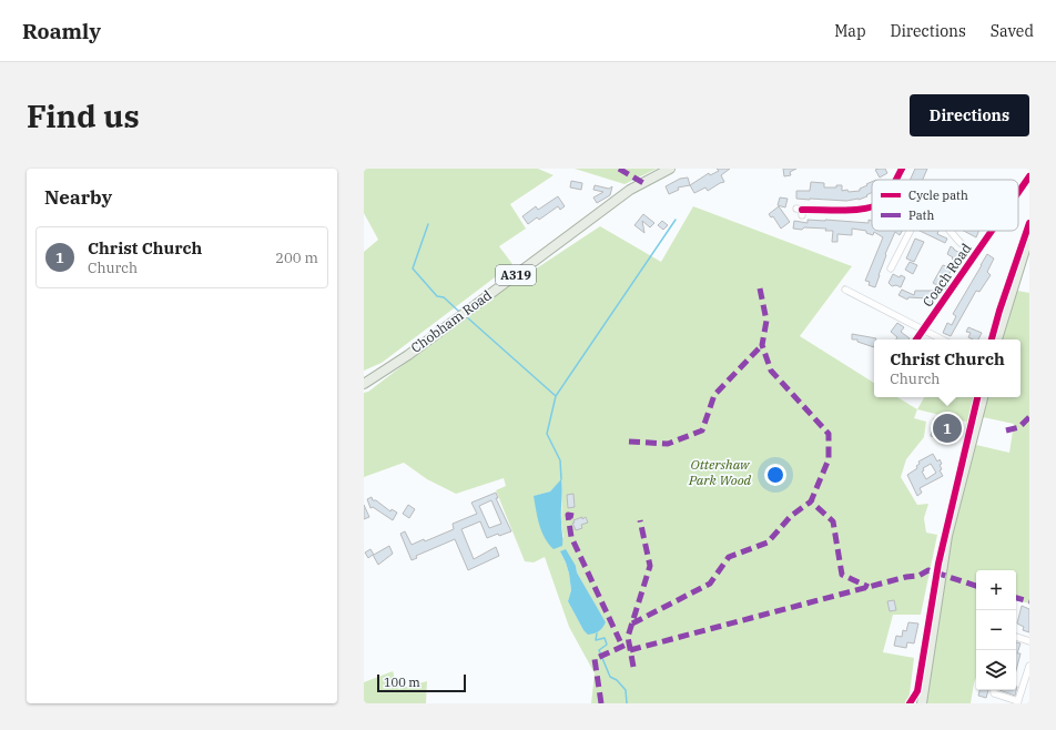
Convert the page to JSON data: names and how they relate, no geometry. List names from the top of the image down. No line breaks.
{"streets":{"main road":["A319","Chobham Road"],"street":["Coach Road"]},"parks":["Ottershaw Park Wood"],"legend":["Cycle path","Path"],"scale_bar":"100 m","page":{"header":"Roamly","nav":["Map","Directions","Saved"],"buttons":"Directions","title":"Find us","heading":"Nearby","list":[{"mark":"1","name":"Christ Church","note":"Church","value":"200 m"}],"popup":["Christ Church","Church"],"pins":"1","map_buttons":["+","−"],"scale":"100 m"}}
